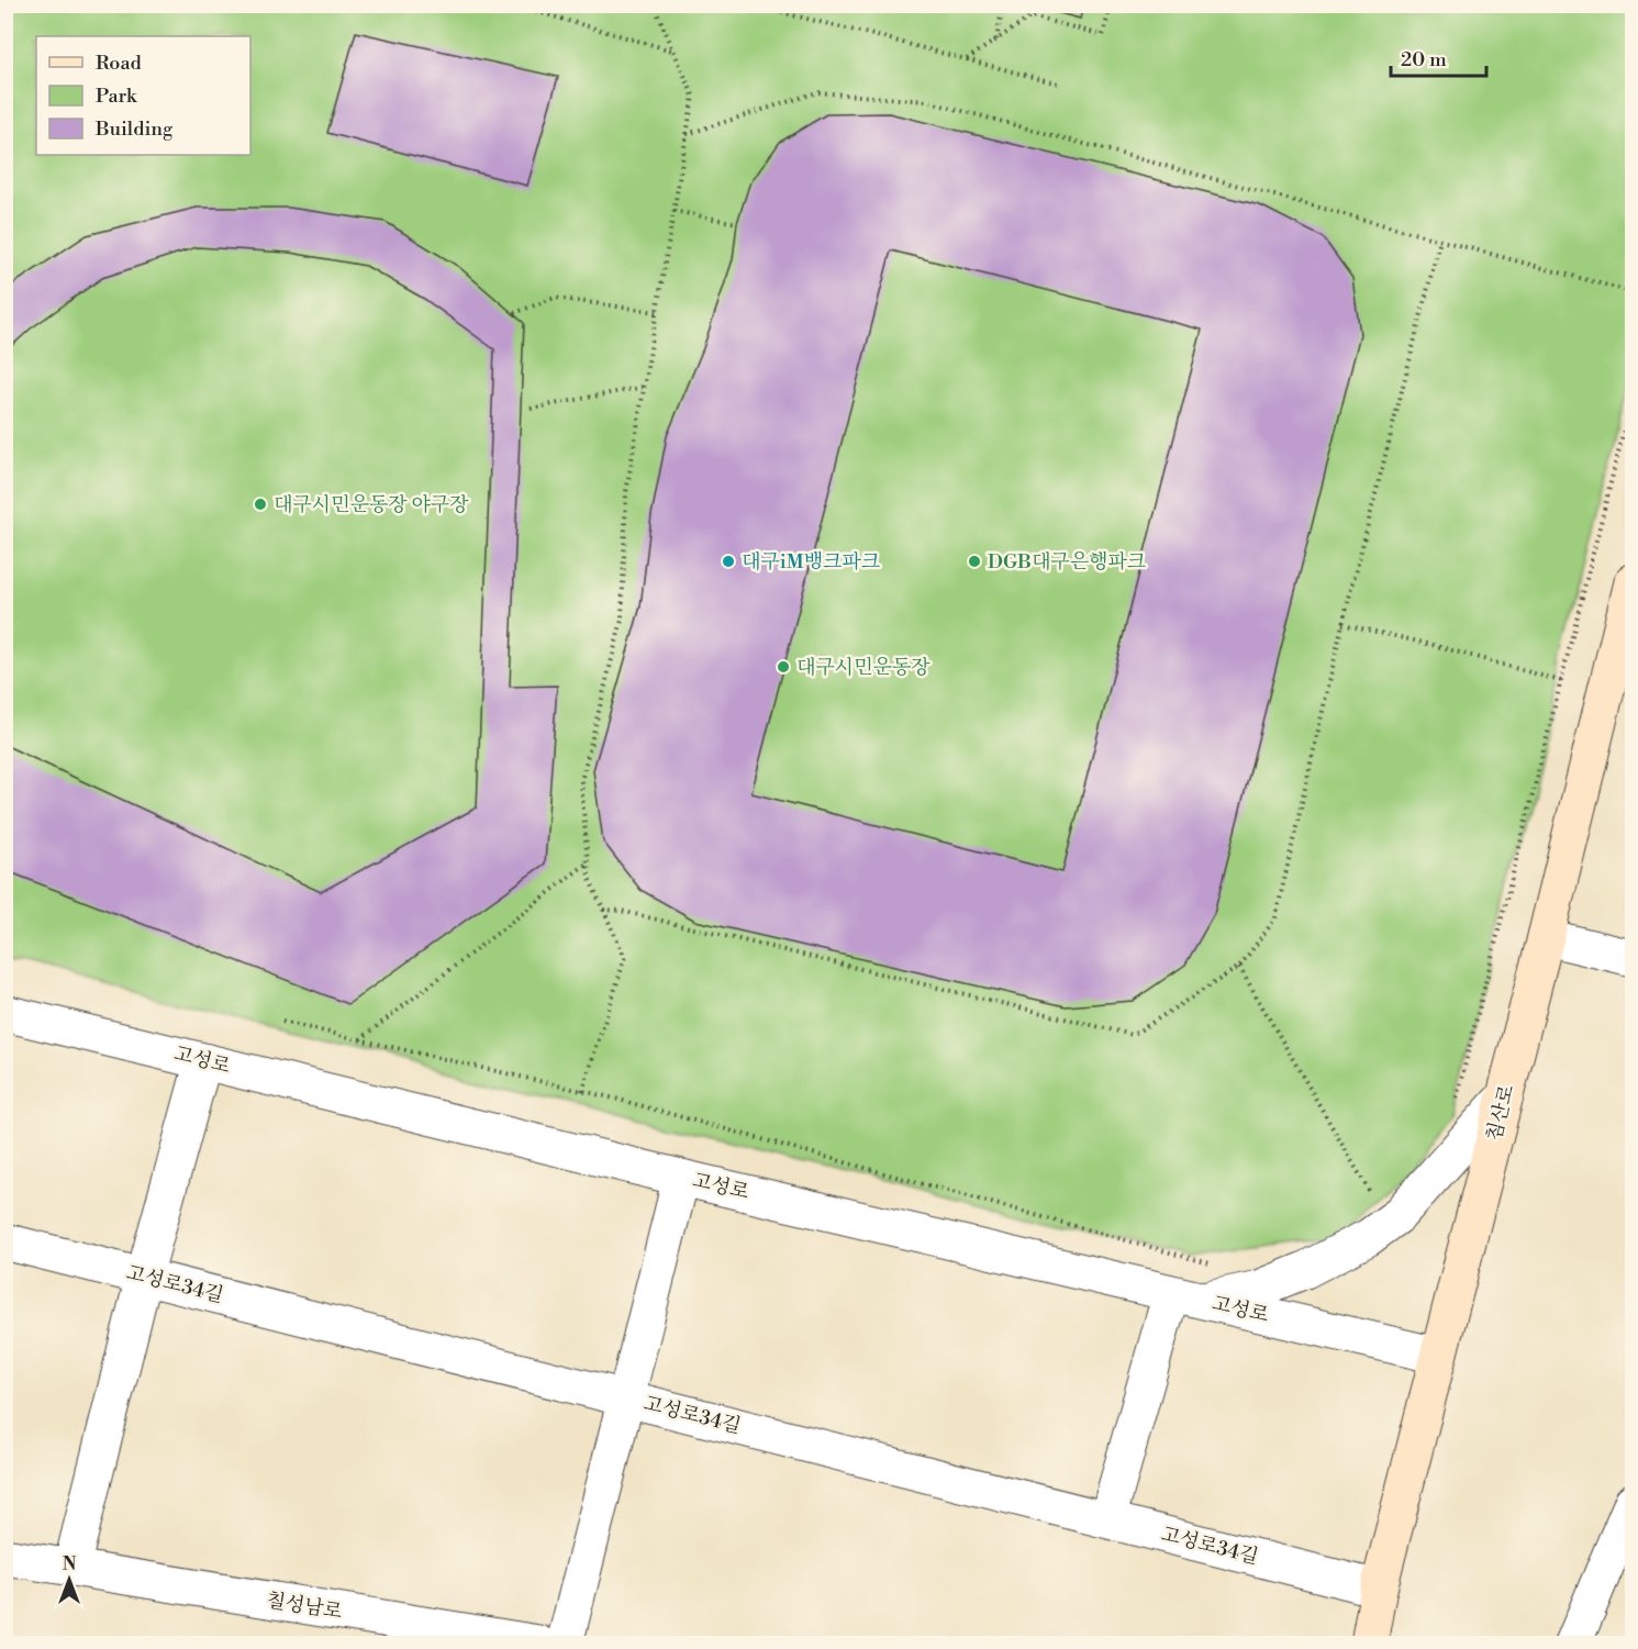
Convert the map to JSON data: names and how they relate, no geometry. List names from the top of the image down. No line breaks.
{"streets":{"main road":["침산로"],"street":["고성로","고성로34길","칠성남로"]},"crossings":[["고성로","침산로"],["침산로","고성로34길"]],"places":["대구시민운동장 야구장","대구iM뱅크파크","DGB대구은행파크","대구시민운동장"],"legend":["Road","Park","Building"],"scale_bar":"20 m","north":"top"}
